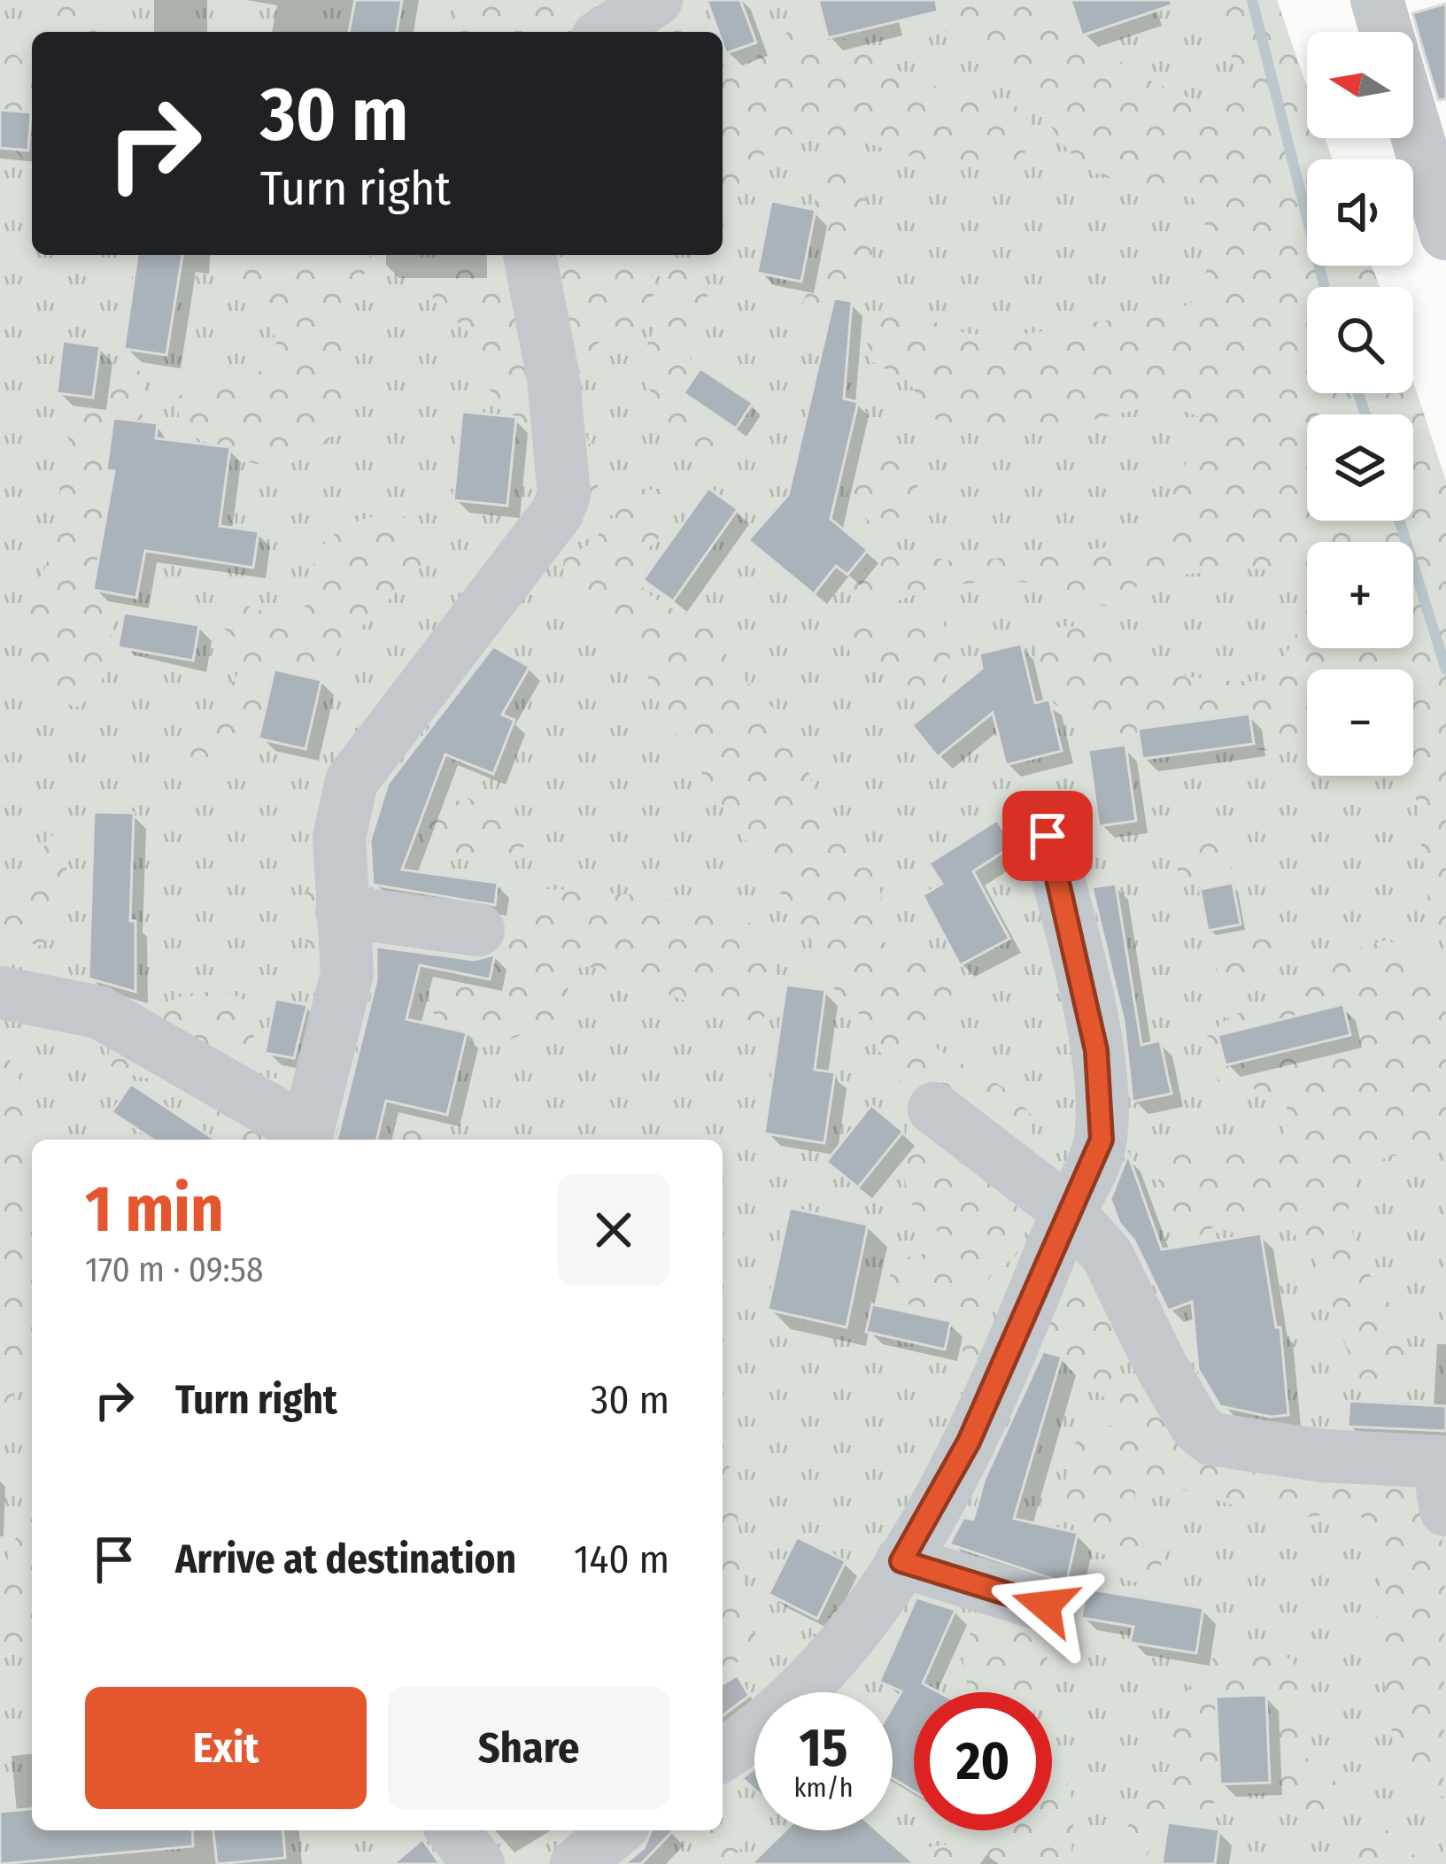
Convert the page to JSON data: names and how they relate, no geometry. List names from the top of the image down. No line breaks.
{"north":"left","page":{"map_buttons":["+","−"],"turn":["30 m","Turn right"],"heading":["1 min","170 m · 09:58"],"list":[{"name":"Turn right","value":"30 m"},{"name":"Arrive at destination","value":"140 m"}],"buttons":["Exit","Share"],"speed":"15 km/h","limit":"20"}}
